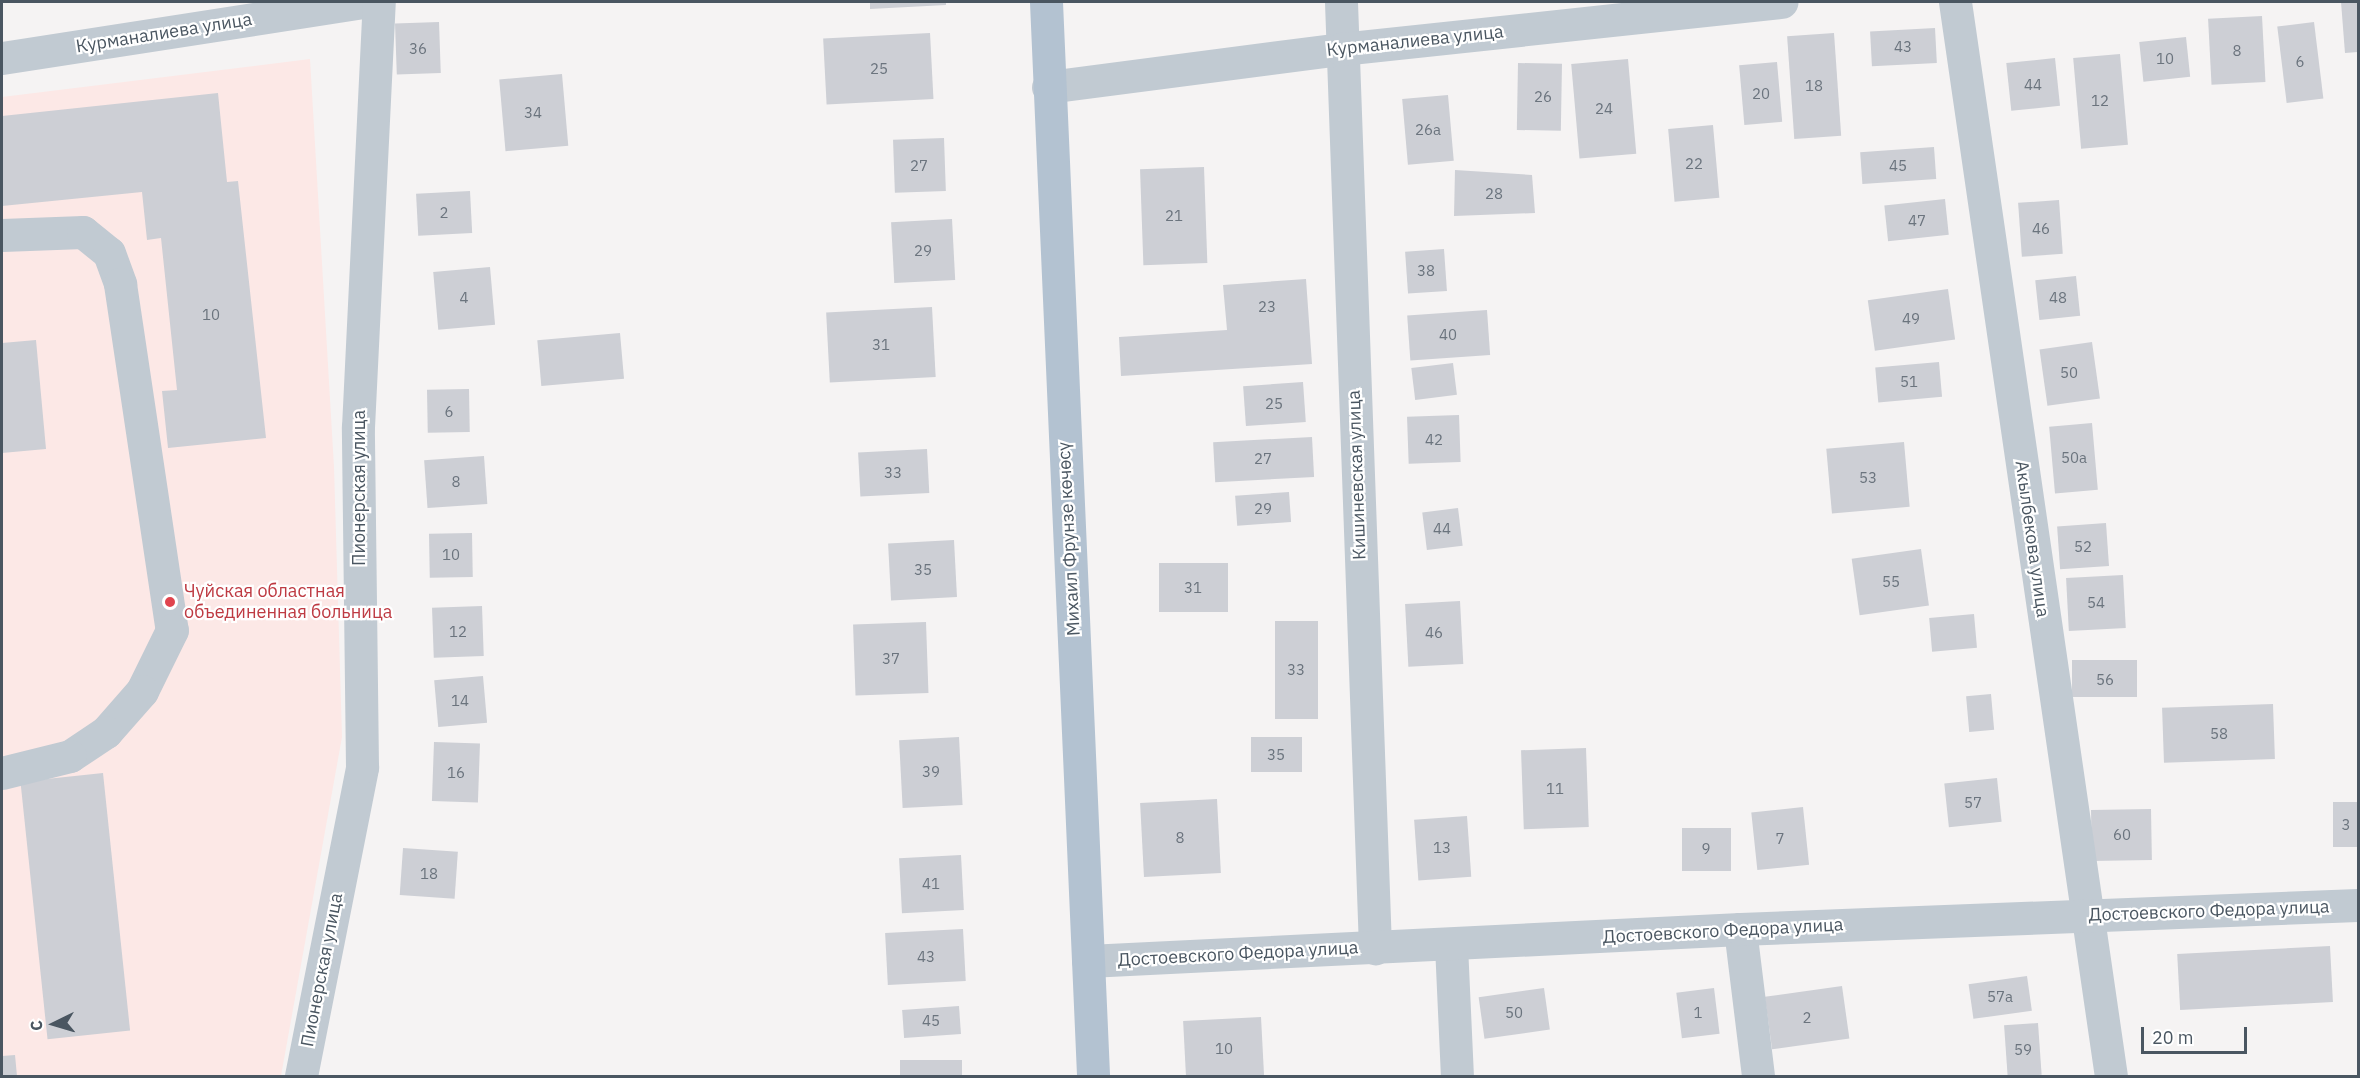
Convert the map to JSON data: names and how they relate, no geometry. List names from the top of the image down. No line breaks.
{"streets":{"main road":["Михаил Фрунзе көчөсү"],"street":["Курманалиева улица","Кишиневская улица","Пионерская улица","Акылбекова улица","Достоевского Федора улица"]},"crossings":[["Курманалиева улица","Кишиневская улица"],["Курманалиева улица","Михаил Фрунзе көчөсү"],["Кишиневская улица","Достоевского Федора улица"],["Михаил Фрунзе көчөсү","Достоевского Федора улица"],["Акылбекова улица","Достоевского Федора улица"]],"places":["Чуйская областная объединенная больница"],"house_numbers":["43","36","8","10","6","25","44","18","20","26","12","24","34","26а","22","27","45","28","2","21","47","46","29","38","4","48","23","10","49","40","31","50","51","25","6","42","50а","27","33","53","8","29","44","52","10","35","55","31","54","12","46","37","33","56","14","58","35","39","16","11","57","3","60","8","7","13","9","18","41","43","57a","50","1","2","45","10","59"],"scale_bar":"20 m","north":"left"}
